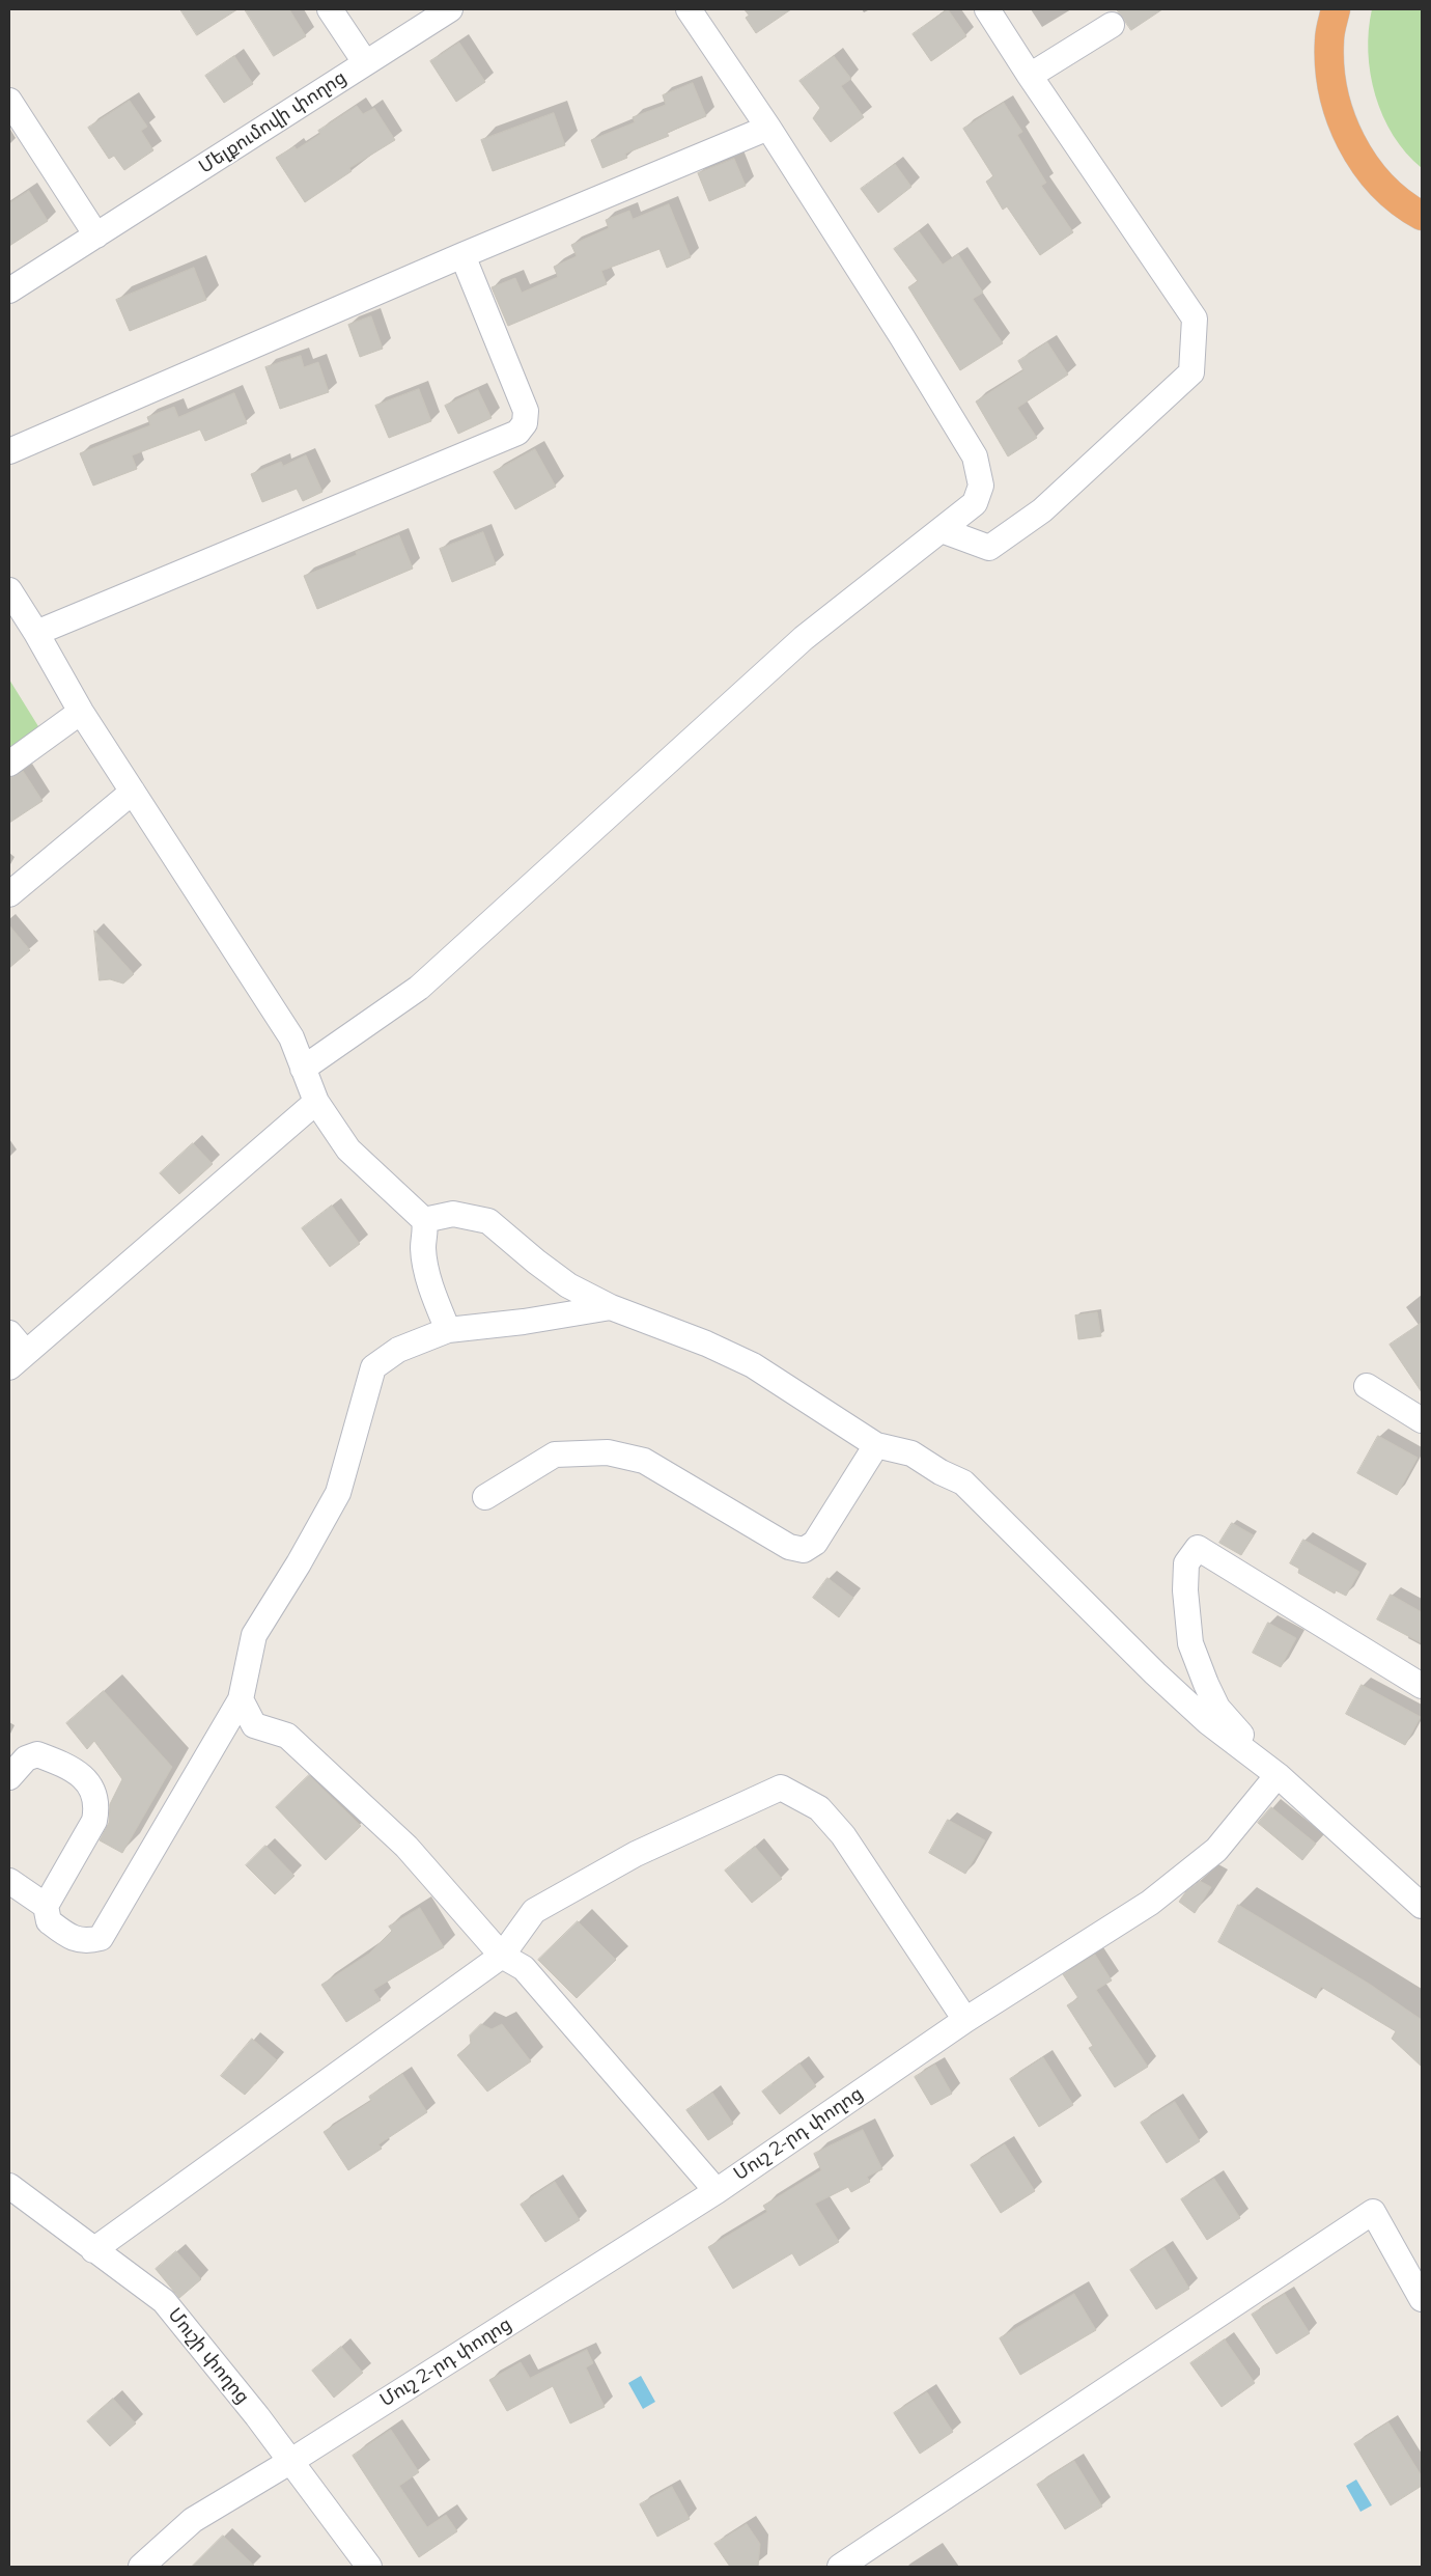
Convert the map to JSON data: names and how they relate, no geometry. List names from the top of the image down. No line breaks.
{"streets":{"street":["Մելքումովի փողոց","Մուշ 2-րդ փողոց","Մուշի փողոց"]},"crossings":[["Մուշ 2-րդ փողոց","Մուշի փողոց"]]}
